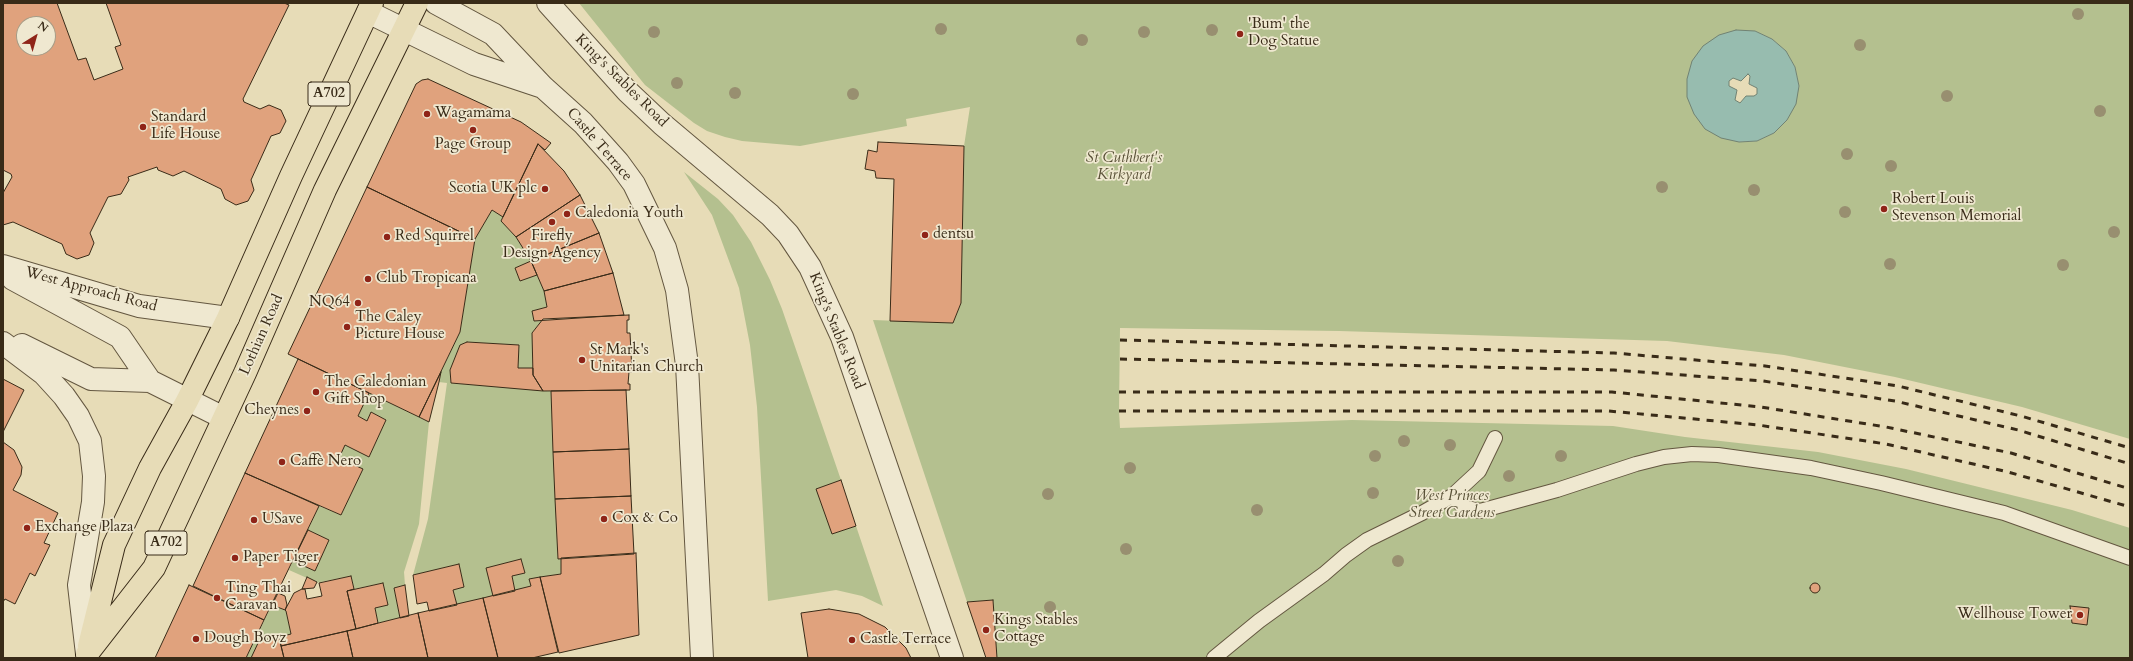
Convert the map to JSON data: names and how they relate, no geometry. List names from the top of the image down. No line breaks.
{"streets":{"main road":["A702","Lothian Road"],"street":["King's Stables Road","Castle Terrace","West Approach Road"]},"crossings":[["A702","Castle Terrace"],["A702","West Approach Road"],["A702","Lothian Road"],["Castle Terrace","Lothian Road"],["West Approach Road","Lothian Road"]],"parks":["St Cuthbert's Kirkyard","West Princes Street Gardens"],"places":["'Bum' the Dog Statue","Wagamama","Standard Life House","Page Group","Scotia UK plc","Robert Louis Stevenson Memorial","Caledonia Youth","Firefly Design Agency","dentsu","Red Squirrel","Club Tropicana","NQ64","The Caley Picture House","St Mark's Unitarian Church","The Caledonian Gift Shop","Cheynes","Caffè Nero","Cox & Co","USave","Exchange Plaza","Paper Tiger","Ting Thai Caravan","Wellhouse Tower","Kings Stables Cottage","Dough Boyz","Castle Terrace"],"north":"top right"}
